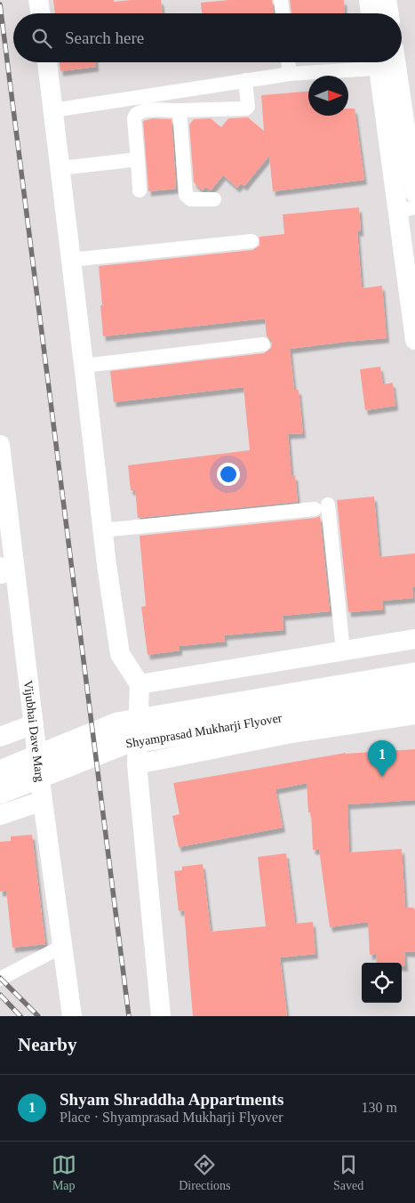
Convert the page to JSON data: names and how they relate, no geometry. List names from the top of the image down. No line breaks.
{"streets":{"main road":["Shyamprasad Mukharji Flyover"],"street":["Vijubhai Dave Marg"]},"north":"right","page":{"search":"Search here","pins":"1","heading":"Nearby","list":[{"mark":"1","name":"Shyam Shraddha Appartments","note":"Place · Shyamprasad Mukharji Flyover","value":"130 m"}],"nav":["Map","Directions","Saved"]}}
